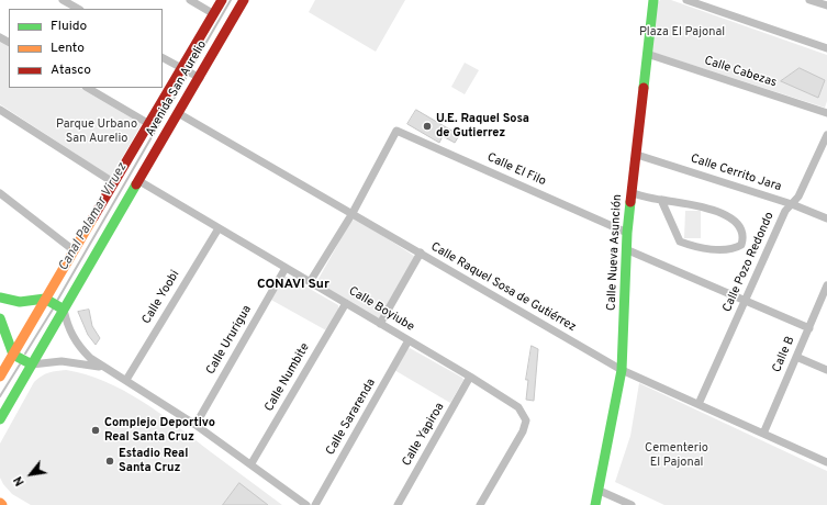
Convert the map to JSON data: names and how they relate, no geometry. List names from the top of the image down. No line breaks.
{"streets":{"main road":["Avenida San Aurelio","Calle Nueva Asunción"],"street":["Calle Cabezas","Calle El Filo","Calle Cerrito Jara","Calle Pozo Redondo","Calle Raquel Sosa de Gutiérrez","Calle Yoobi","Calle Boyiube","Calle Ururigua","Calle B","Calle Numbite","Calle Sararenda","Calle Yapiroa"]},"crossings":[["Calle Cabezas","Calle Nueva Asunción"],["Avenida San Aurelio","Calle Raquel Sosa de Gutiérrez"],["Avenida San Aurelio","Calle Boyiube"],["Calle El Filo","Calle Nueva Asunción"],["Calle El Filo","Calle Raquel Sosa de Gutiérrez"],["Calle Cerrito Jara","Calle Nueva Asunción"],["Calle Cerrito Jara","Calle Pozo Redondo"],["Calle Nueva Asunción","Calle Raquel Sosa de Gutiérrez"],["Calle Pozo Redondo","Calle Raquel Sosa de Gutiérrez"],["Calle Raquel Sosa de Gutiérrez","Calle B"],["Calle Yoobi","Calle Boyiube"],["Calle Boyiube","Calle Ururigua"],["Calle Boyiube","Calle Numbite"],["Calle Boyiube","Calle Sararenda"],["Calle Boyiube","Calle Yapiroa"]],"districts":["CONAVI Sur"],"water":["Canal Palamar Viruez"],"parks":["Plaza El Pajonal","Parque Urbano San Aurelio","Cementerio El Pajonal"],"places":["U.E. Raquel Sosa de Gutierrez","Complejo Deportivo Real Santa Cruz","Estadio Real Santa Cruz"],"legend":["Fluido","Lento","Atasco"],"north":"bottom left"}
